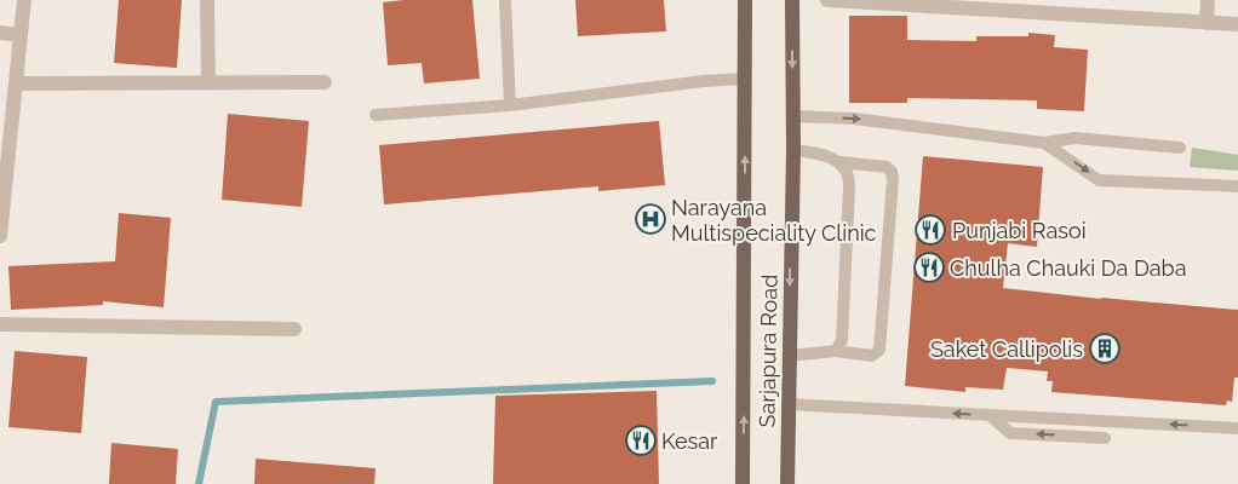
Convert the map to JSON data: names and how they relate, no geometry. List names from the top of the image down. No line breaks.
{"streets":{"main road":["Sarjapura Road"]},"places":{"hospital":["Narayana Multispeciality Clinic"],"restaurant":["Punjabi Rasoi","Chulha Chauki Da Daba","Kesar"],"building":["Saket Callipolis"]}}
